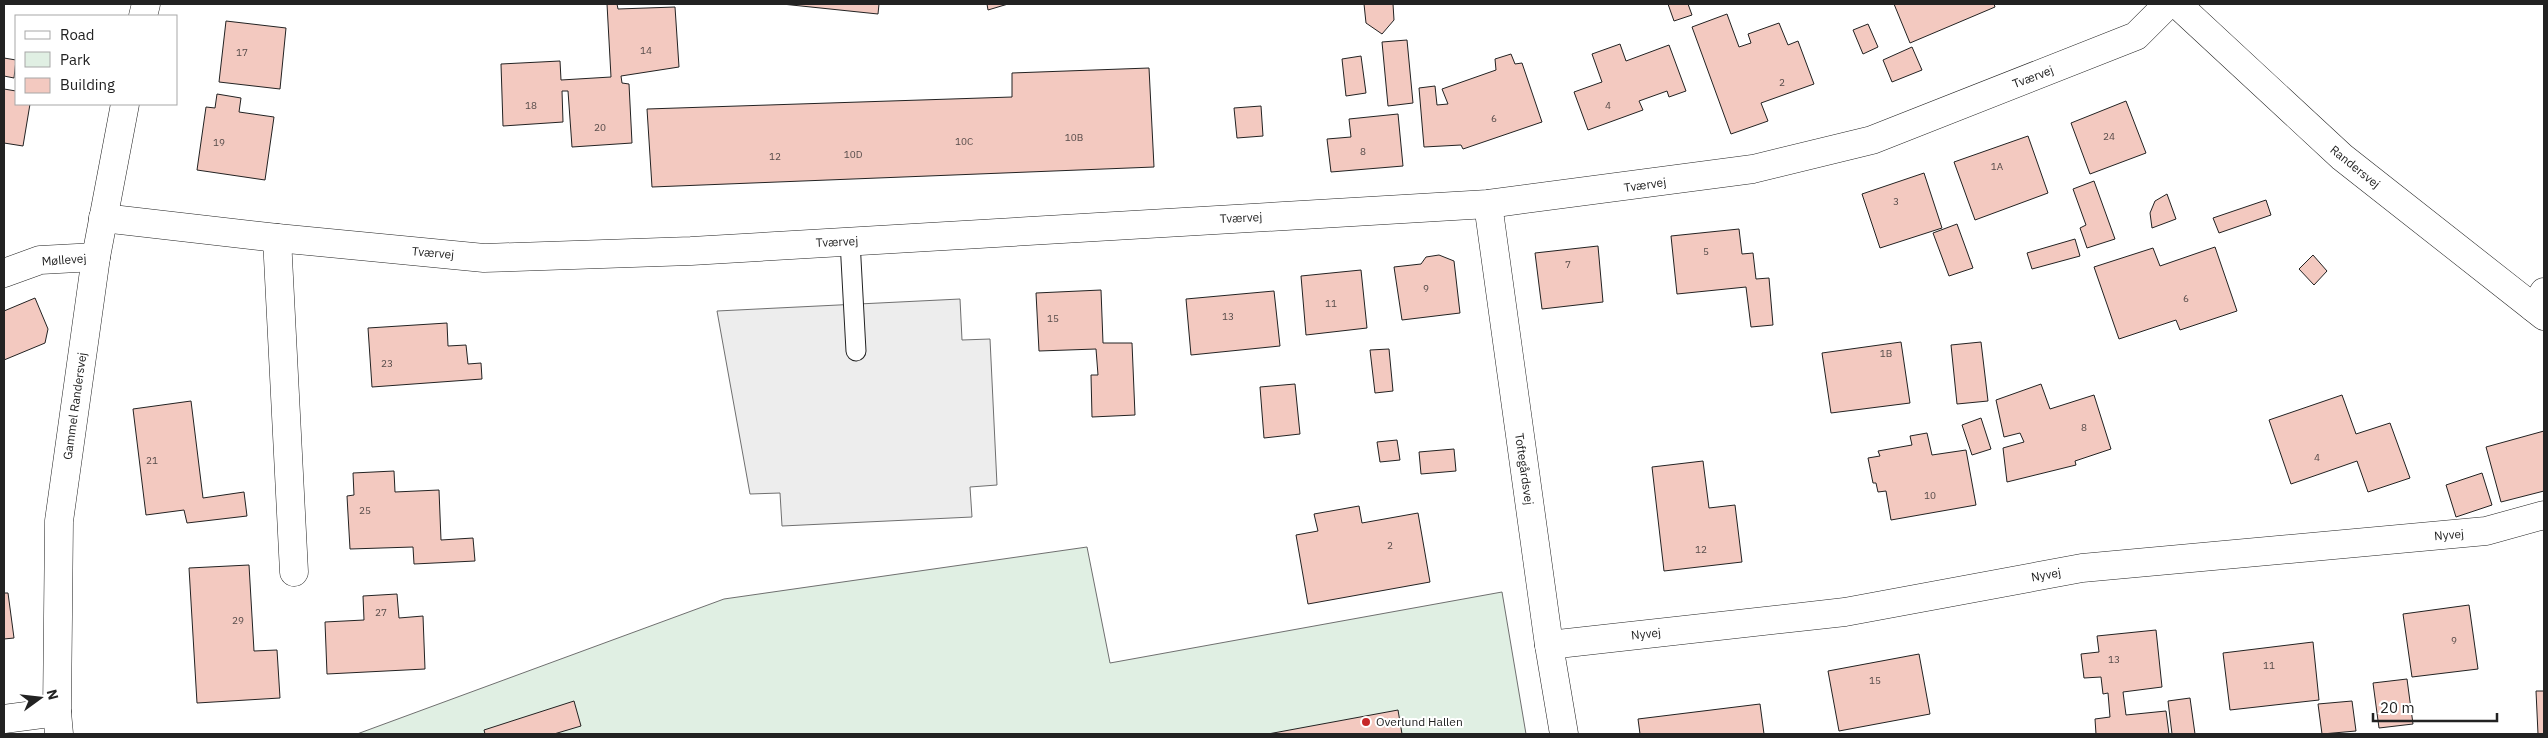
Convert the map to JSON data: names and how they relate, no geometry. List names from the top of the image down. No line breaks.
{"streets":{"street":["Tværvej","Randersvej","Møllevej","Gammel Randersvej","Toftegårdsvej","Nyvej"]},"crossings":[["Tværvej","Gammel Randersvej"],["Tværvej","Toftegårdsvej"],["Møllevej","Gammel Randersvej"],["Toftegårdsvej","Nyvej"]],"places":["Overlund Hallen"],"house_numbers":["14","17","2","18","4","6","20","24","10B","10C","19","8","10D","12","1A","3","5","7","9","6","11","13","15","1B","23","8","4","21","10","25","2","12","27","29","9","13","11","15"],"legend":["Road","Park","Building"],"scale_bar":"20 m","north":"right"}
